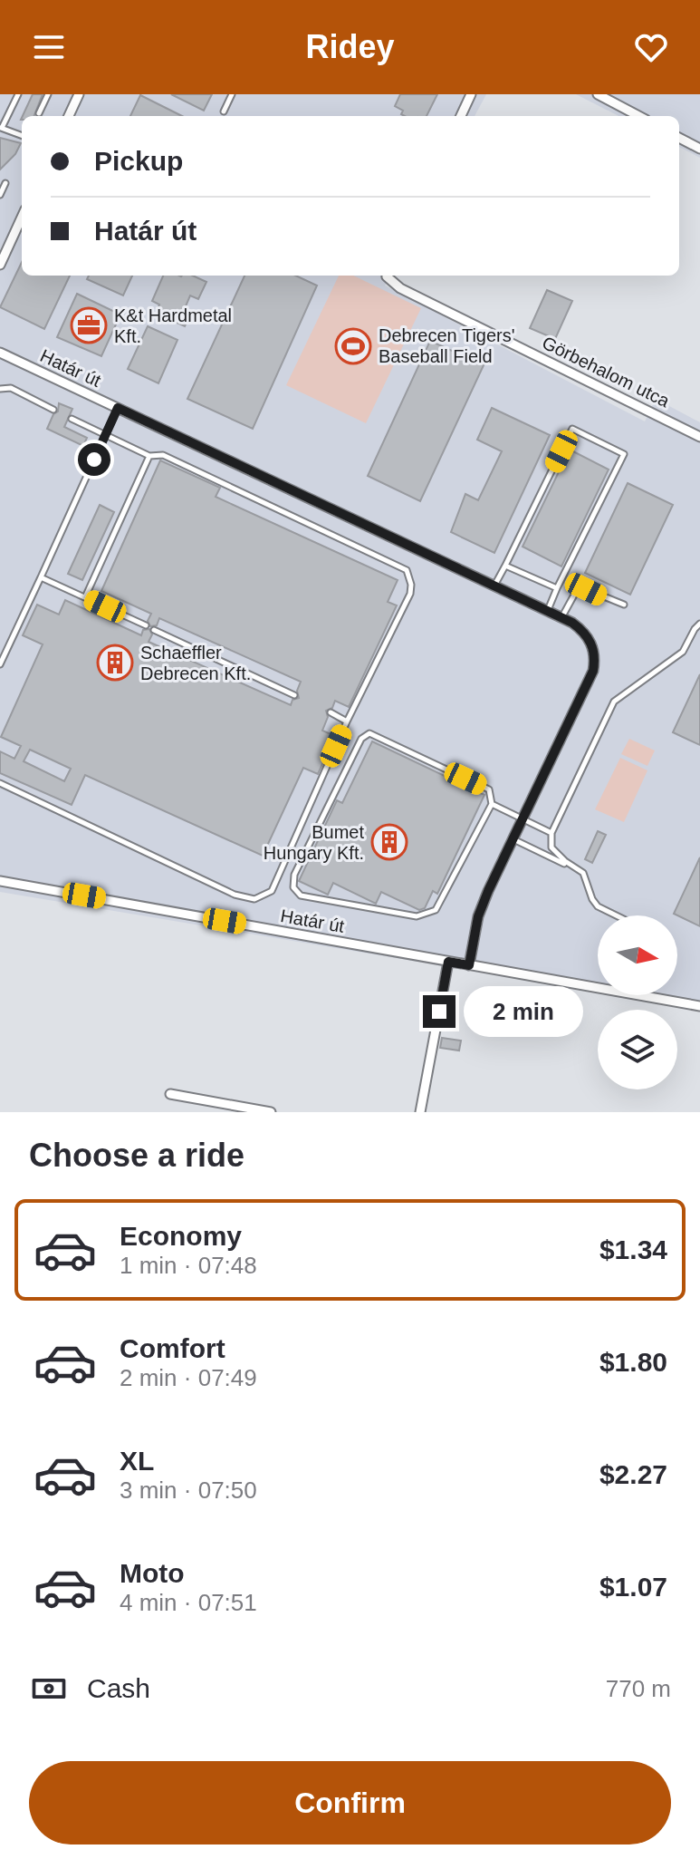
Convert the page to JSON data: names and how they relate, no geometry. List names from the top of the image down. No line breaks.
{"streets":{"street":["Határ út","Görbehalom utca"]},"places":{"office":["K&t Hardmetal Kft."],"sports":["Debrecen Tigers' Baseball Field"],"building":["Schaeffler Debrecen Kft.","Bumet Hungary Kft."]},"north":"right","page":{"header":"Ridey","banner":["Pickup","Határ út"],"bubble":"2 min","heading":"Choose a ride","list":[{"name":"Economy","note":"1 min · 07:48","value":"$1.34"},{"name":"Comfort","note":"2 min · 07:49","value":"$1.80"},{"name":"XL","note":"3 min · 07:50","value":"$2.27"},{"name":"Moto","note":"4 min · 07:51","value":"$1.07"}],"pay":["Cash","770 m"],"buttons":"Confirm"}}
